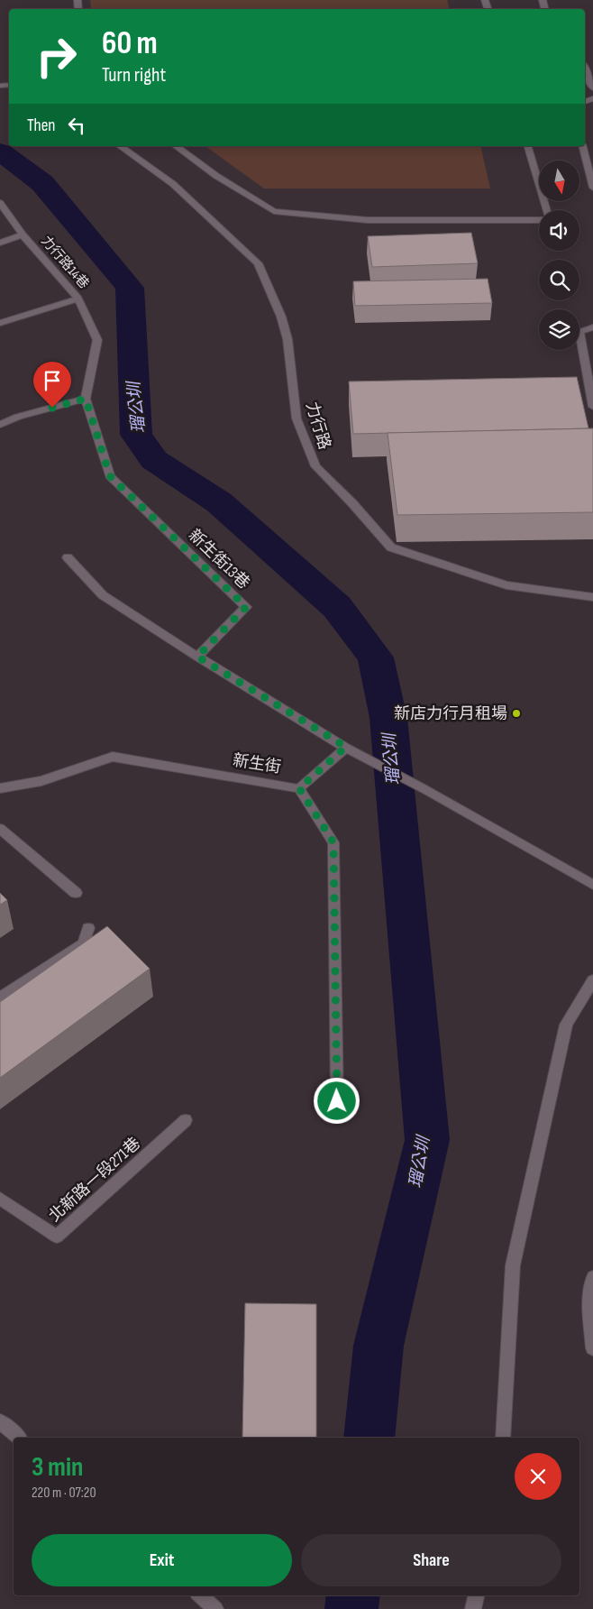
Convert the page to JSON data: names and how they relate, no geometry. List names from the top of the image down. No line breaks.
{"streets":{"street":["力行路14巷","力行路","新生街13巷","新生街","北新路一段271巷"]},"crossings":[["力行路14巷","新生街13巷"]],"water":["瑠公圳"],"places":["新店力行月租場"],"north":"bottom","page":{"turn":["60 m","Turn right"],"then":"Then","heading":["3 min","220 m · 07:20"],"buttons":["Exit","Share"]}}
